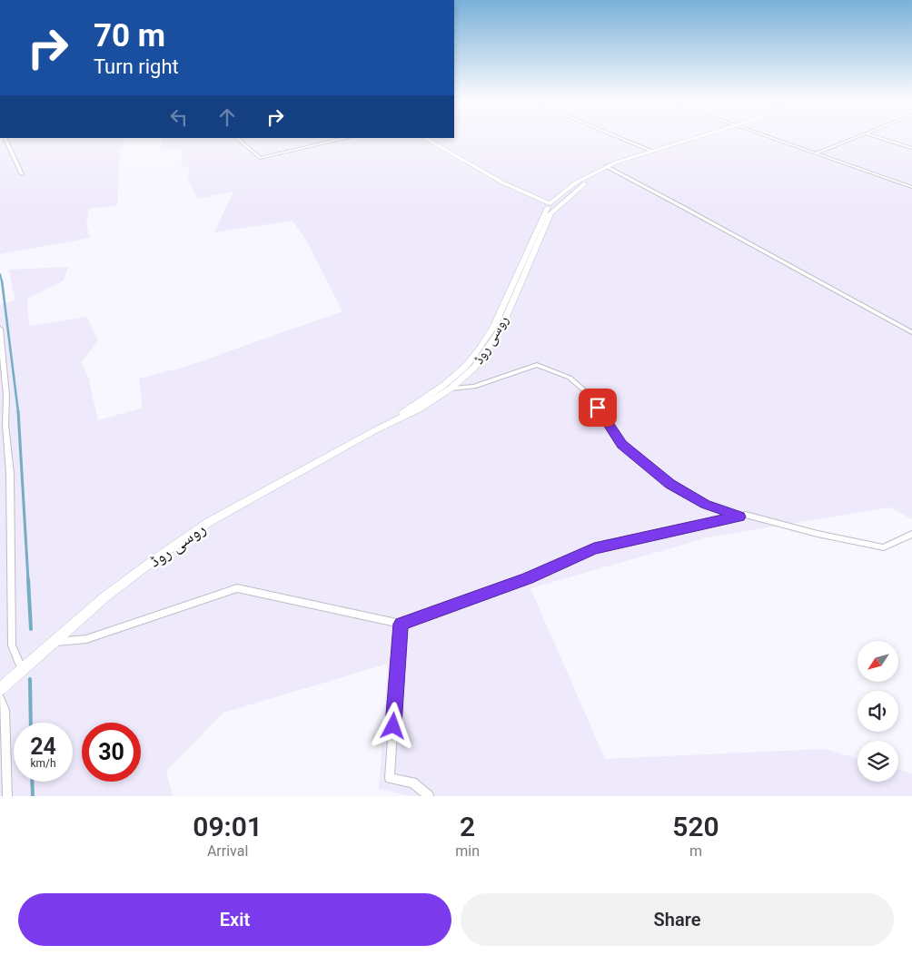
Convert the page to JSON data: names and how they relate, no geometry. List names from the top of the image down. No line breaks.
{"streets":{"main road":["روسی روڈ"]},"north":"bottom left","page":{"turn":["70 m","Turn right"],"speed":"24 km/h","limit":"30","eta":["09:01","Arrival","2","min","520","m"],"buttons":["Exit","Share"]}}
